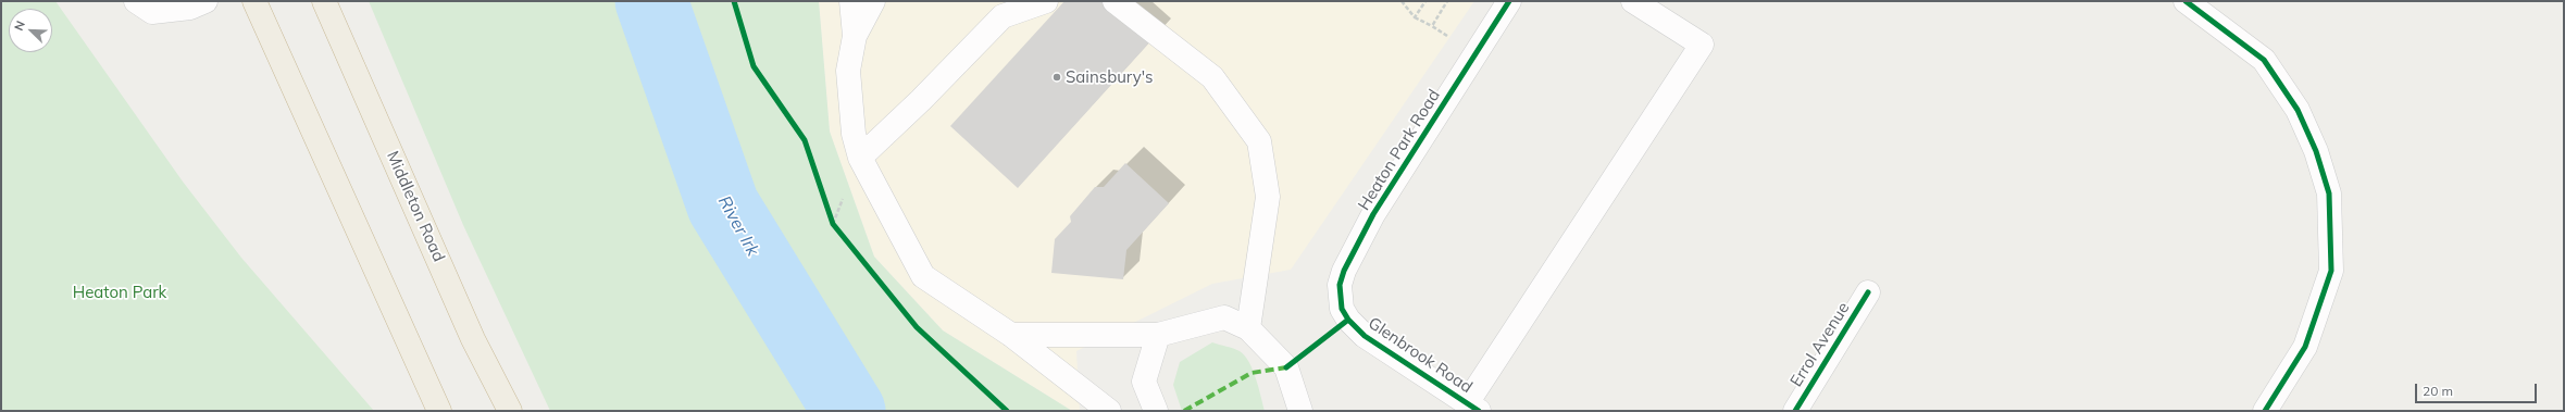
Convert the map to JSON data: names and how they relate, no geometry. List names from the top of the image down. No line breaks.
{"streets":{"highway":["Middleton Road"],"street":["Heaton Park Road","Errol Avenue","Glenbrook Road"]},"crossings":[["Heaton Park Road","Glenbrook Road"]],"water":["River Irk"],"parks":["Heaton Park"],"places":["Sainsbury's"],"scale_bar":"20 m","north":"top left"}
